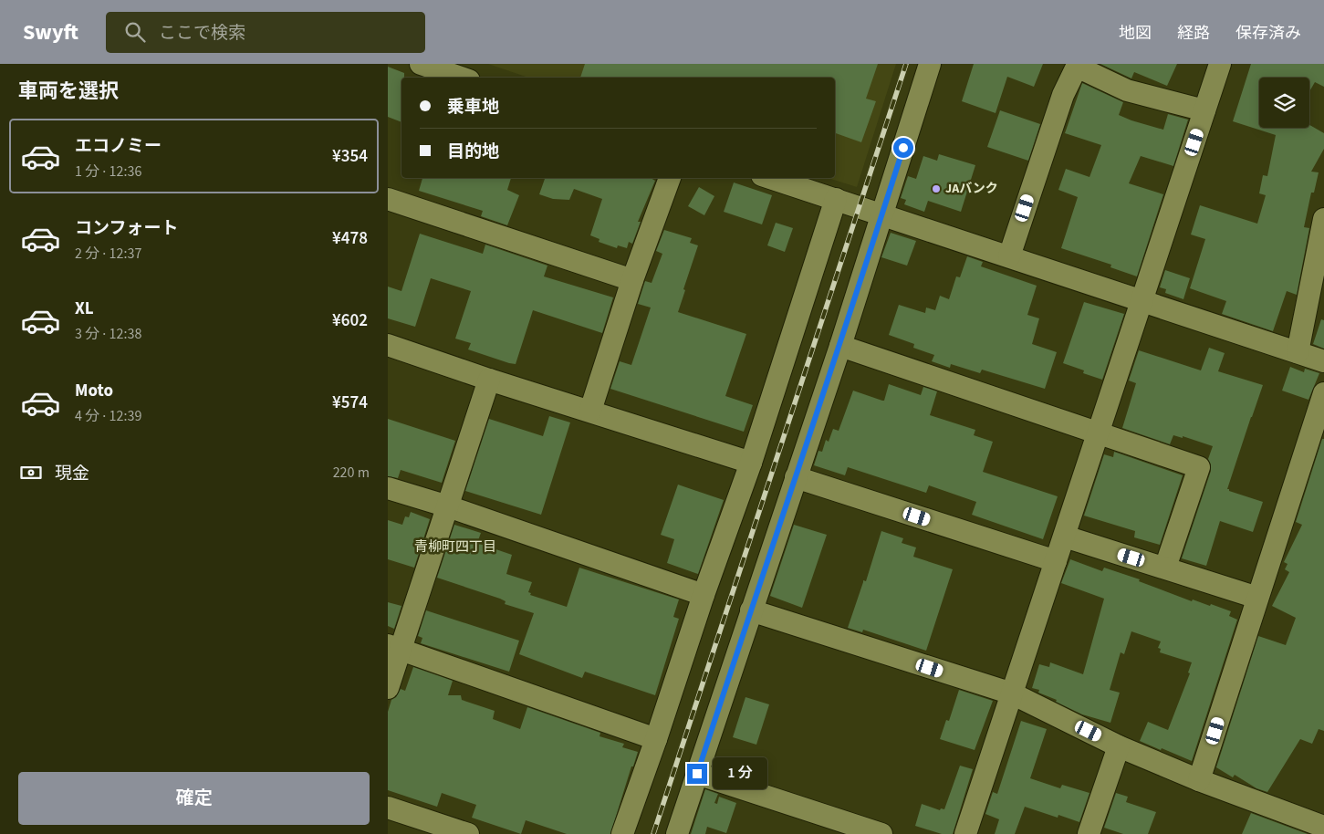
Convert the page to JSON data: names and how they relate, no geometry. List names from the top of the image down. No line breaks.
{"districts":["青柳町四丁目"],"places":["JAバンク"],"page":{"header":"Swyft","search":"ここで検索","nav":["地図","経路","保存済み"],"heading":"車両を選択","banner":["乗車地","目的地"],"list":[{"name":"エコノミー","note":"1 分 · 12:36","value":"¥354"},{"name":"コンフォート","note":"2 分 · 12:37","value":"¥478"},{"name":"XL","note":"3 分 · 12:38","value":"¥602"},{"name":"Moto","note":"4 分 · 12:39","value":"¥574"}],"pay":["現金","220 m"],"bubble":"1 分","buttons":"確定"}}
